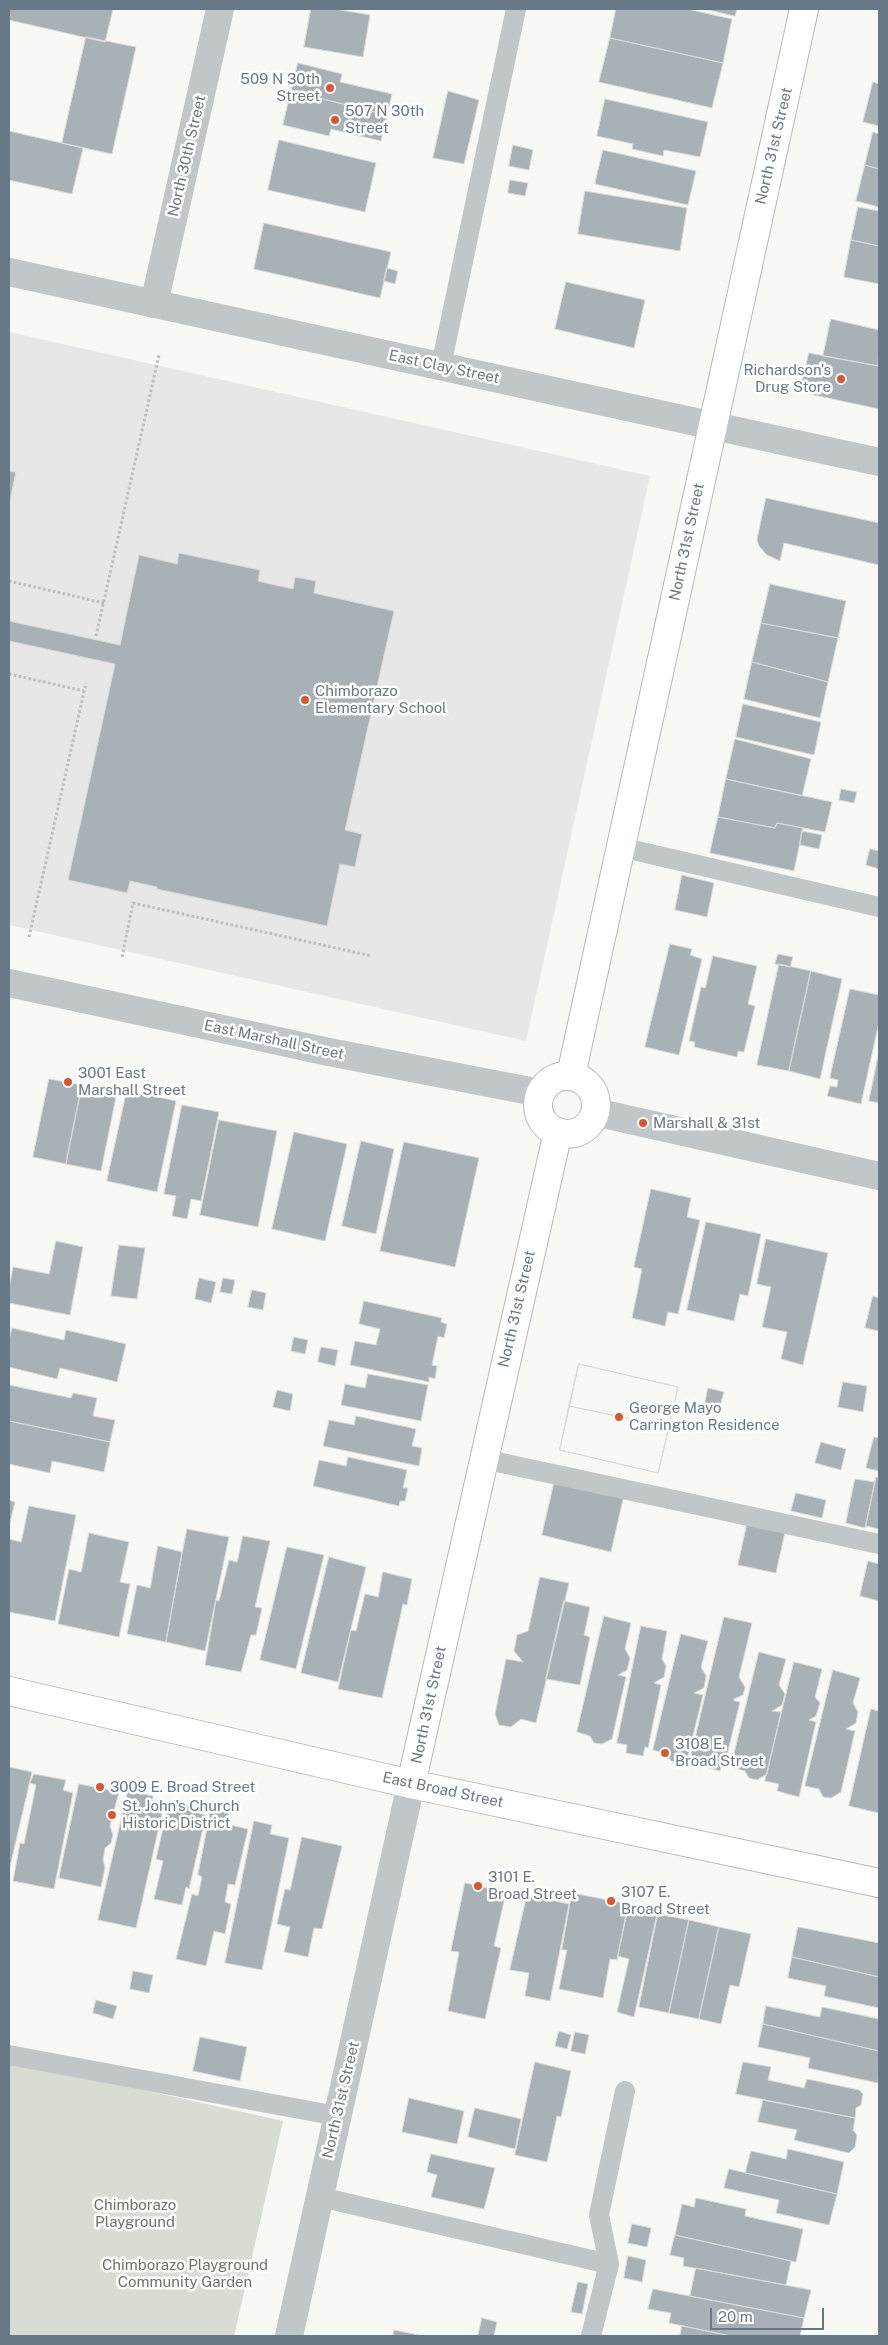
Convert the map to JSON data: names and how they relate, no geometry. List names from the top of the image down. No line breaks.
{"streets":{"street":["North 31st Street","North 30th Street","East Clay Street","East Marshall Street","East Broad Street"]},"crossings":[["North 31st Street","East Clay Street"],["North 31st Street","East Marshall Street"],["North 31st Street","East Broad Street"],["North 30th Street","East Clay Street"]],"parks":["Chimborazo Playground","Chimborazo Playground Community Garden"],"places":["509 N 30th Street","507 N 30th Street","Richardson's Drug Store","Chimborazo Elementary School","3001 East Marshall Street","Marshall & 31st","George Mayo Carrington Residence","3108 E. Broad Street","3009 E. Broad Street","St. John's Church Historic District","3101 E. Broad Street","3107 E. Broad Street"],"scale_bar":"20 m"}
